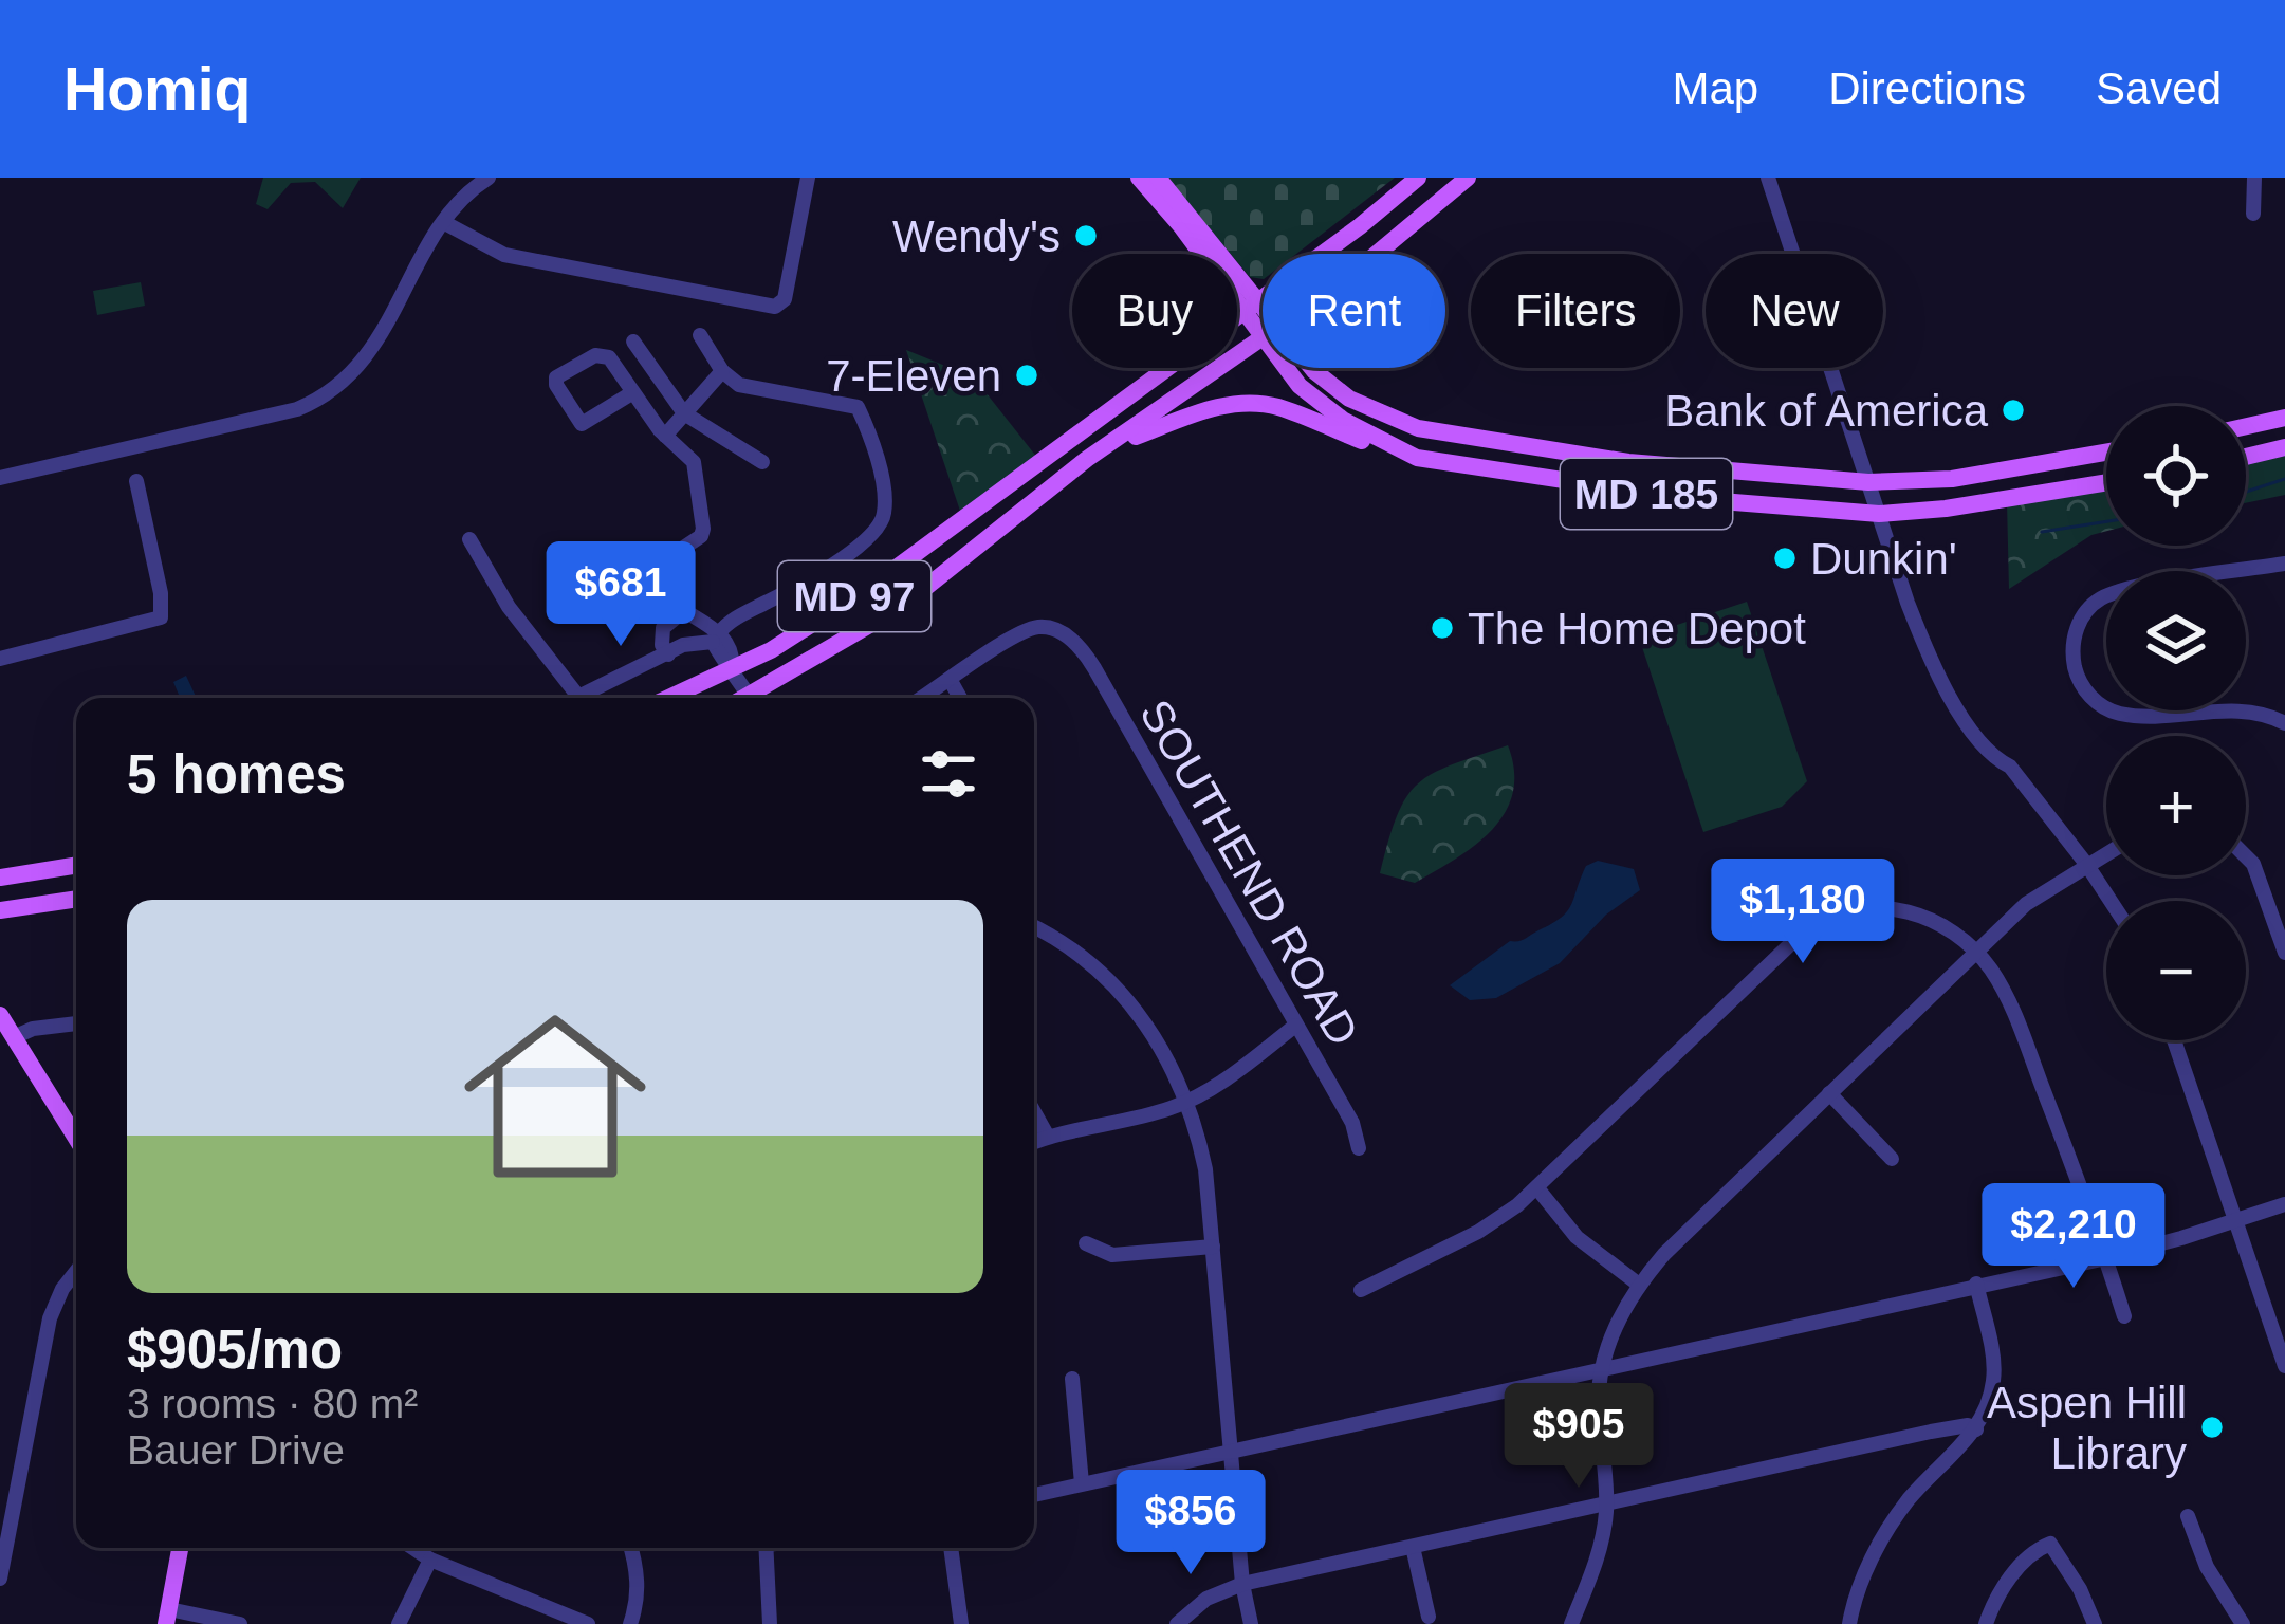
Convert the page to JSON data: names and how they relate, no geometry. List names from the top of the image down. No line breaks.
{"streets":{"main road":["MD 185","MD 97"],"street":["SOUTHEND ROAD"]},"crossings":[["MD 185","MD 97"]],"places":["Wendy's","7-Eleven","Bank of America","Dunkin'","The Home Depot","Aspen Hill Library"],"page":{"header":"Homiq","nav":["Map","Directions","Saved"],"chip":["Buy","Rent","Filters","New"],"map_buttons":["+","−"],"price":["$681","$1,180","$2,210","$905","$856"],"heading":"5 homes","list":[{"name":"$905/mo","note":"3 rooms · 80 m² · Bauer Drive"}]}}
